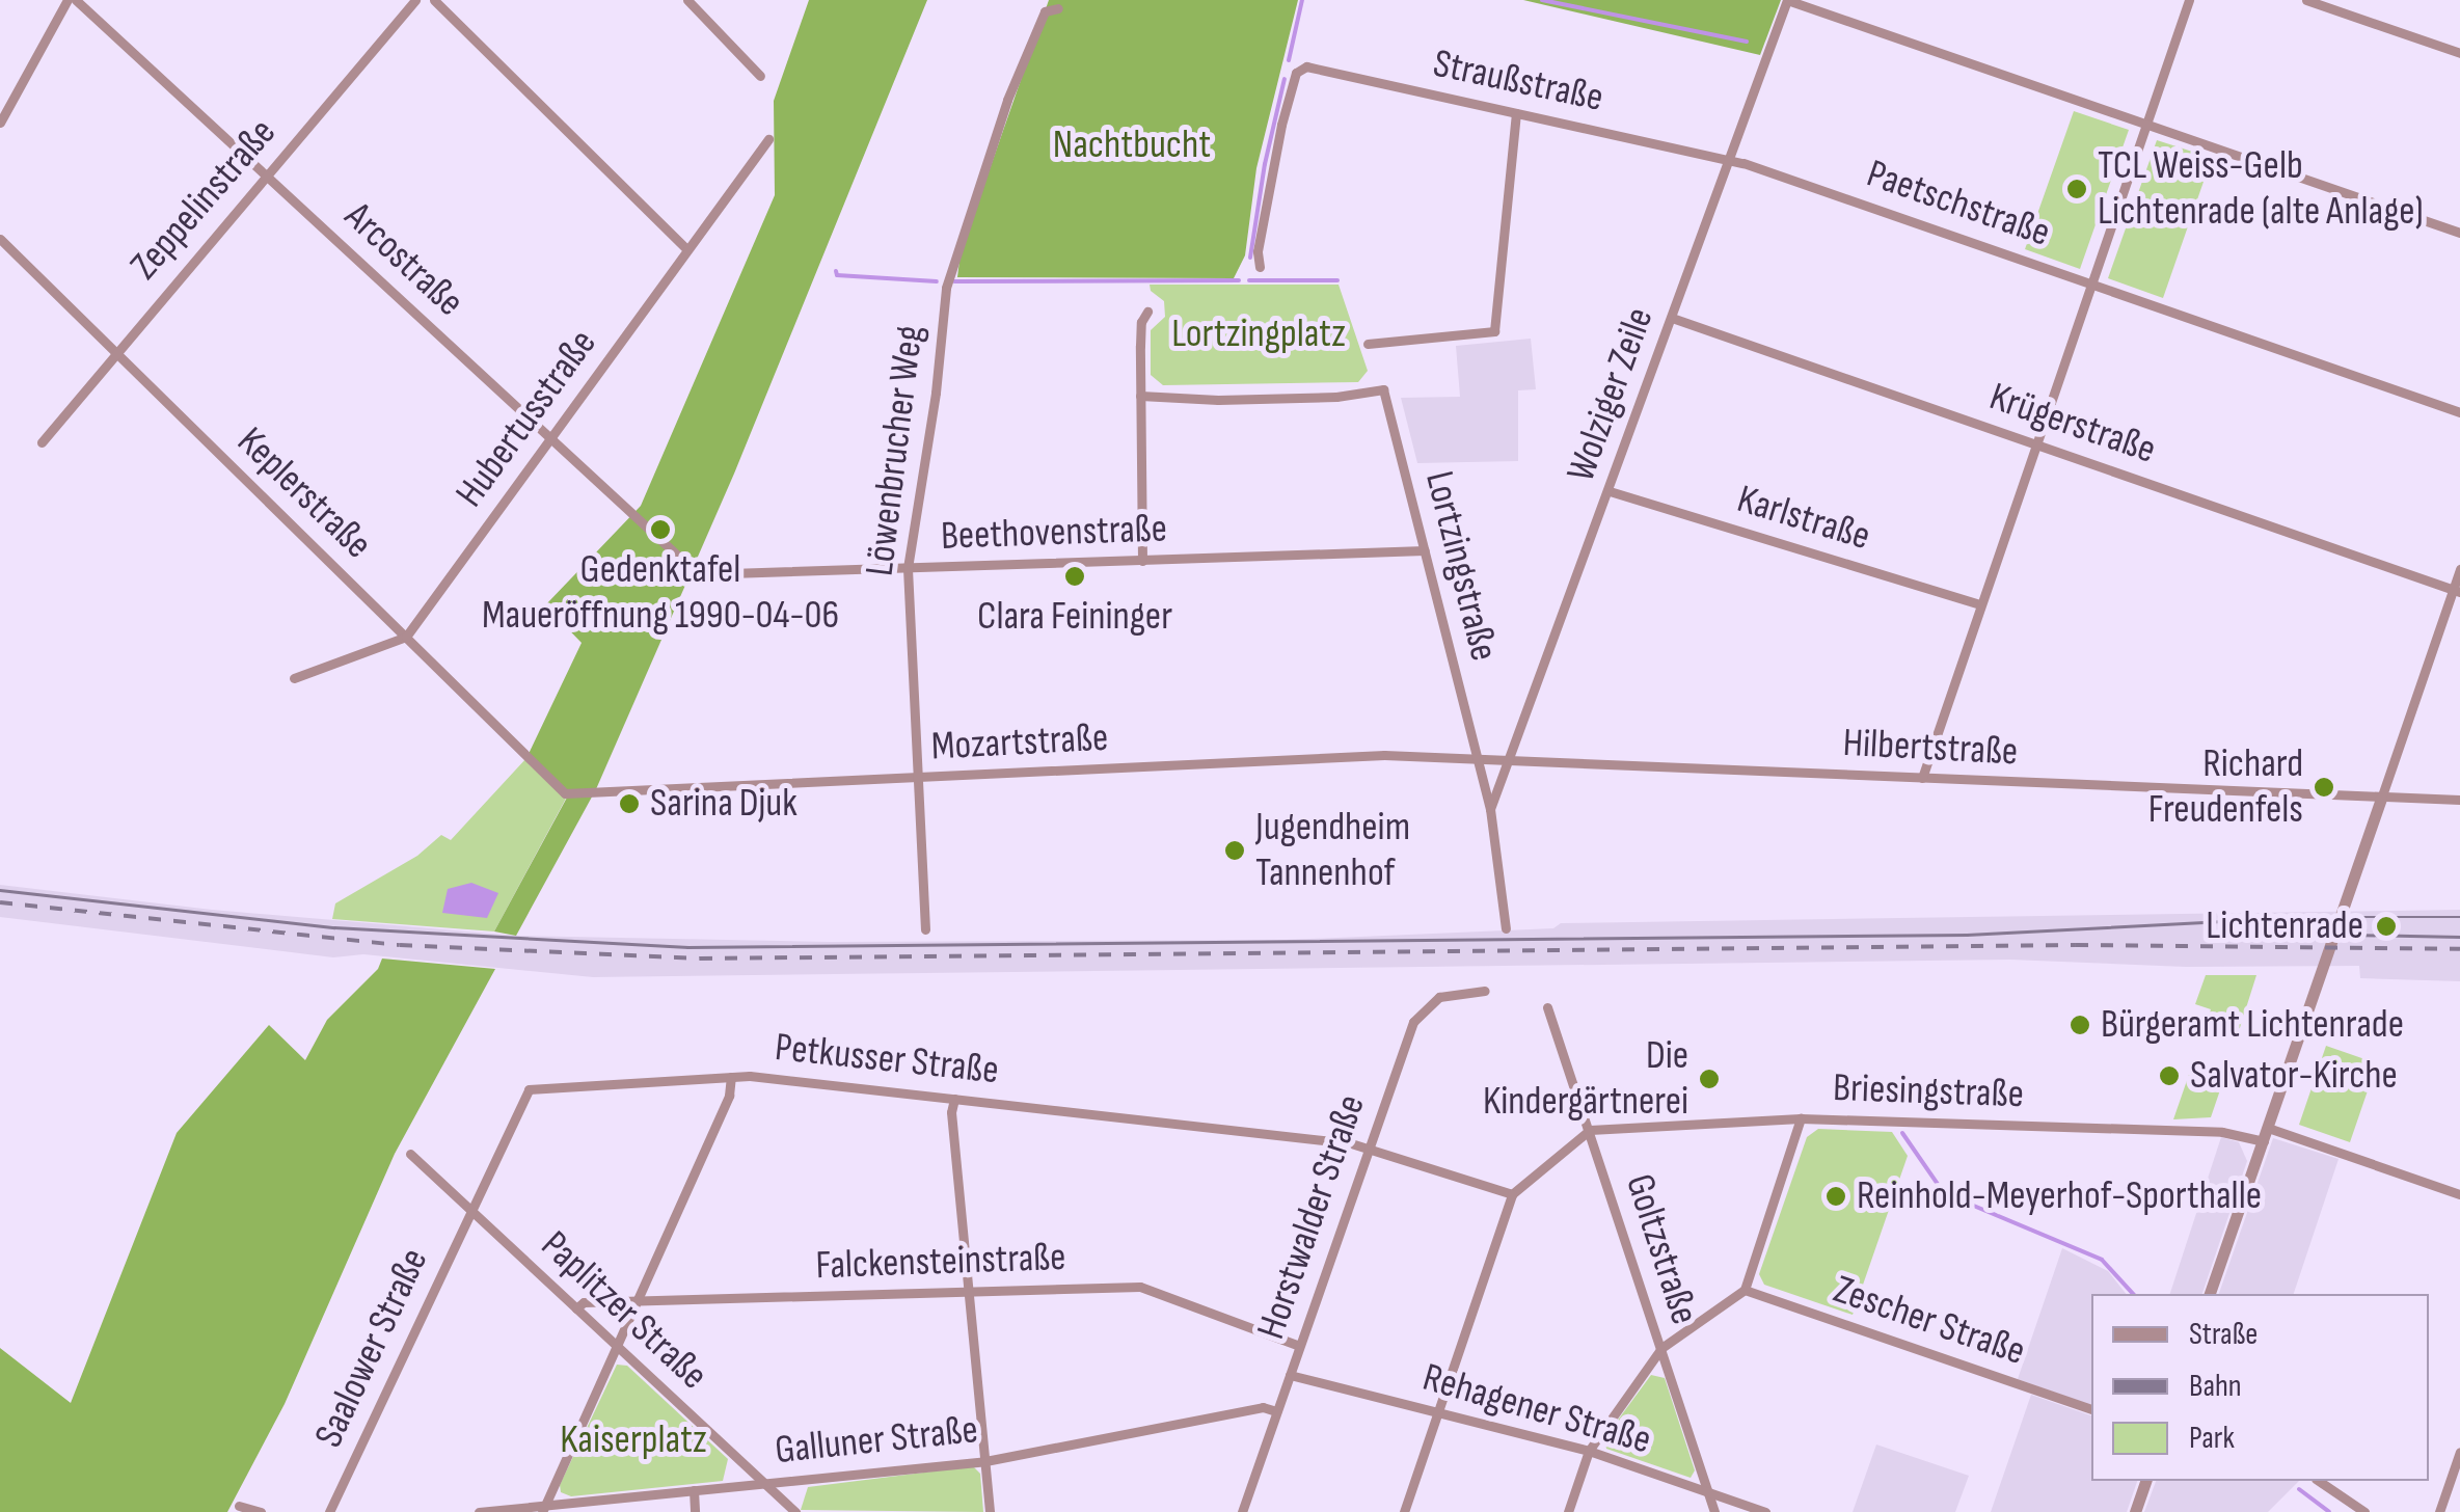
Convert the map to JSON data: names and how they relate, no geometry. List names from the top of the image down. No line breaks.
{"streets":{"street":["Straußstraße","Zeppelinstraße","Paetschstraße","Arcostraße","Wolziger Zeile","Hubertusstraße","Krügerstraße","Löwenbrucher Weg","Keplerstraße","Karlstraße","Beethovenstraße","Lortzingstraße","Mozartstraße","Hilbertstraße","Petkusser Straße","Briesingstraße","Horstwalder Straße","Goltzstraße","Falckensteinstraße","Paplitzer Straße","Zescher Straße","Saalower Straße","Rehagener Straße","Galluner Straße"]},"crossings":[["Straußstraße","Paetschstraße"],["Straußstraße","Wolziger Zeile"],["Zeppelinstraße","Arcostraße"],["Zeppelinstraße","Keplerstraße"],["Paetschstraße","Wolziger Zeile"],["Arcostraße","Hubertusstraße"],["Arcostraße","Beethovenstraße"],["Wolziger Zeile","Krügerstraße"],["Wolziger Zeile","Karlstraße"],["Wolziger Zeile","Lortzingstraße"],["Wolziger Zeile","Mozartstraße"],["Wolziger Zeile","Hilbertstraße"],["Hubertusstraße","Keplerstraße"],["Löwenbrucher Weg","Beethovenstraße"],["Löwenbrucher Weg","Mozartstraße"],["Keplerstraße","Mozartstraße"],["Beethovenstraße","Lortzingstraße"],["Lortzingstraße","Mozartstraße"],["Lortzingstraße","Hilbertstraße"],["Mozartstraße","Hilbertstraße"],["Petkusser Straße","Horstwalder Straße"],["Petkusser Straße","Paplitzer Straße"],["Petkusser Straße","Saalower Straße"],["Briesingstraße","Goltzstraße"],["Horstwalder Straße","Falckensteinstraße"],["Horstwalder Straße","Rehagener Straße"],["Horstwalder Straße","Galluner Straße"],["Goltzstraße","Rehagener Straße"],["Falckensteinstraße","Paplitzer Straße"],["Paplitzer Straße","Saalower Straße"],["Paplitzer Straße","Galluner Straße"]],"parks":["Nachtbucht","Lortzingplatz","Kaiserplatz"],"places":["TCL Weiss-Gelb Lichtenrade (alte Anlage)","Gedenktafel Maueröffnung 1990-04-06","Clara Feininger","Richard Freudenfels","Sarina Djuk","Jugendheim Tannenhof","Lichtenrade","Bürgeramt Lichtenrade","Salvator-Kirche","Die Kindergärtnerei","Reinhold-Meyerhof-Sporthalle"],"legend":["Straße","Bahn","Park"]}
